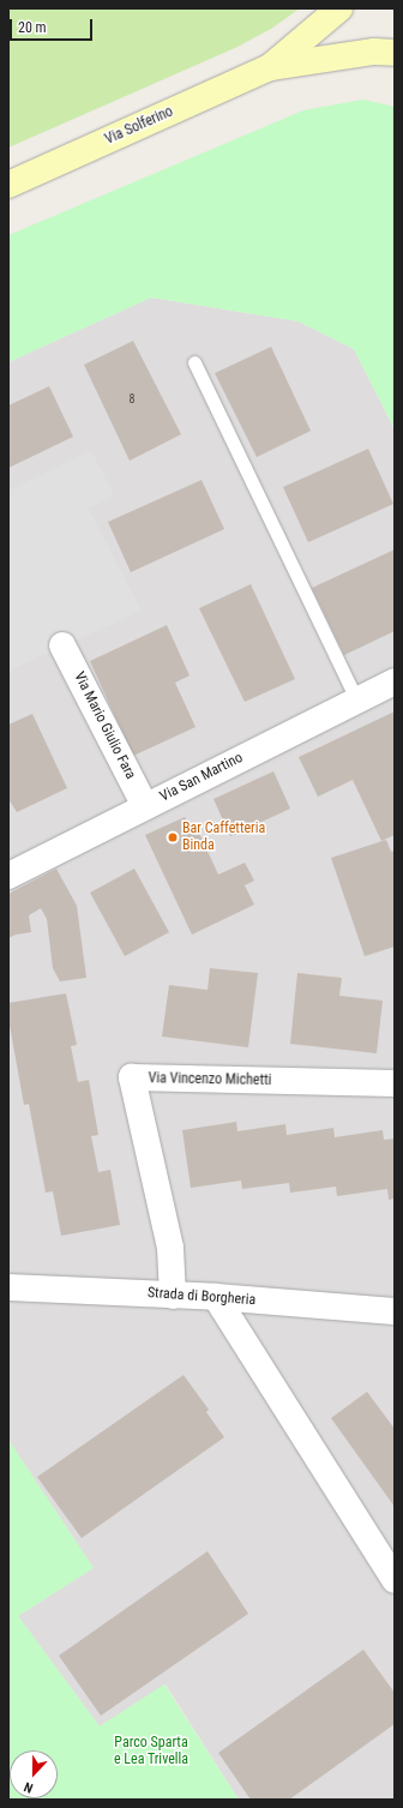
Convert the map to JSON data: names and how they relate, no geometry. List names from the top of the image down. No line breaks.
{"streets":{"main road":["Via Solferino"],"street":["Via Mario Giulio Fara","Via San Martino","Via Vincenzo Michetti","Strada di Borgheria"]},"crossings":[["Via Mario Giulio Fara","Via San Martino"],["Via Vincenzo Michetti","Strada di Borgheria"]],"parks":["Parco Sparta e Lea Trivella"],"places":["Bar Caffetteria Binda"],"house_numbers":["8"],"scale_bar":"20 m","north":"bottom"}
